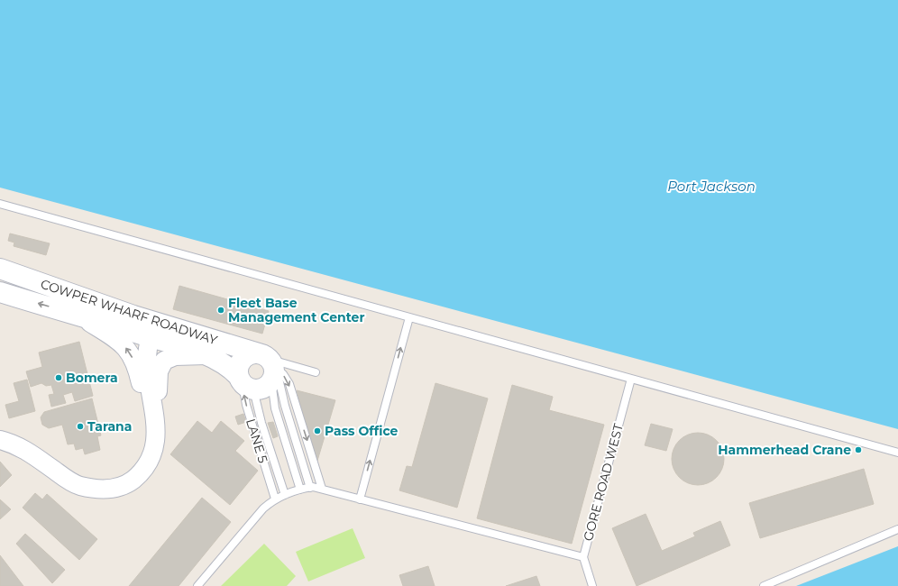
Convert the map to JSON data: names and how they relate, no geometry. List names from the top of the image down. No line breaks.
{"streets":{"main road":["COWPER WHARF ROADWAY"],"lane":["LANE 5","GORE ROAD WEST"]},"crossings":[["COWPER WHARF ROADWAY","LANE 5"]],"water":["Port Jackson"],"places":["Fleet Base Management Center","Bomera","Tarana","Pass Office","Hammerhead Crane"]}
